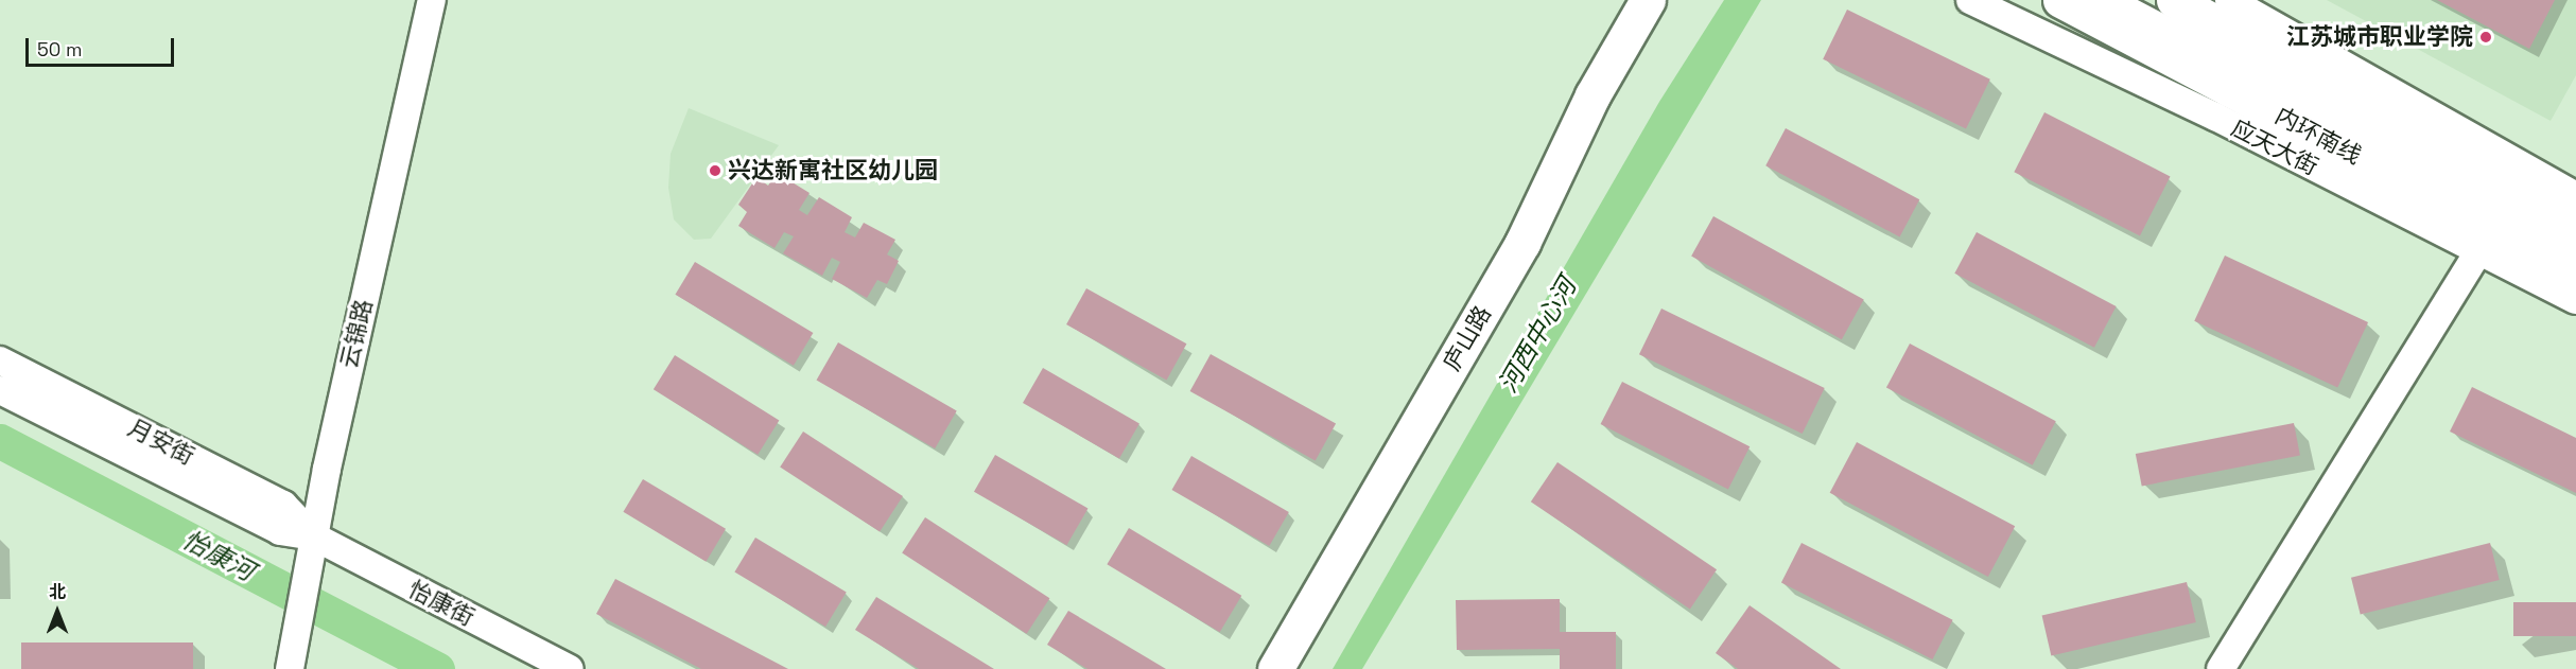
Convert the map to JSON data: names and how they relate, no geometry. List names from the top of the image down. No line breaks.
{"streets":{"main road":["内环南线","应天大街","庐山路"],"street":["云锦路","月安街","怡康街"]},"crossings":[["云锦路","月安街"],["云锦路","怡康街"],["月安街","怡康街"]],"water":["河西中心河","怡康河"],"places":["江苏城市职业学院","兴达新寓社区幼儿园"],"scale_bar":"50 m","north":"top"}
